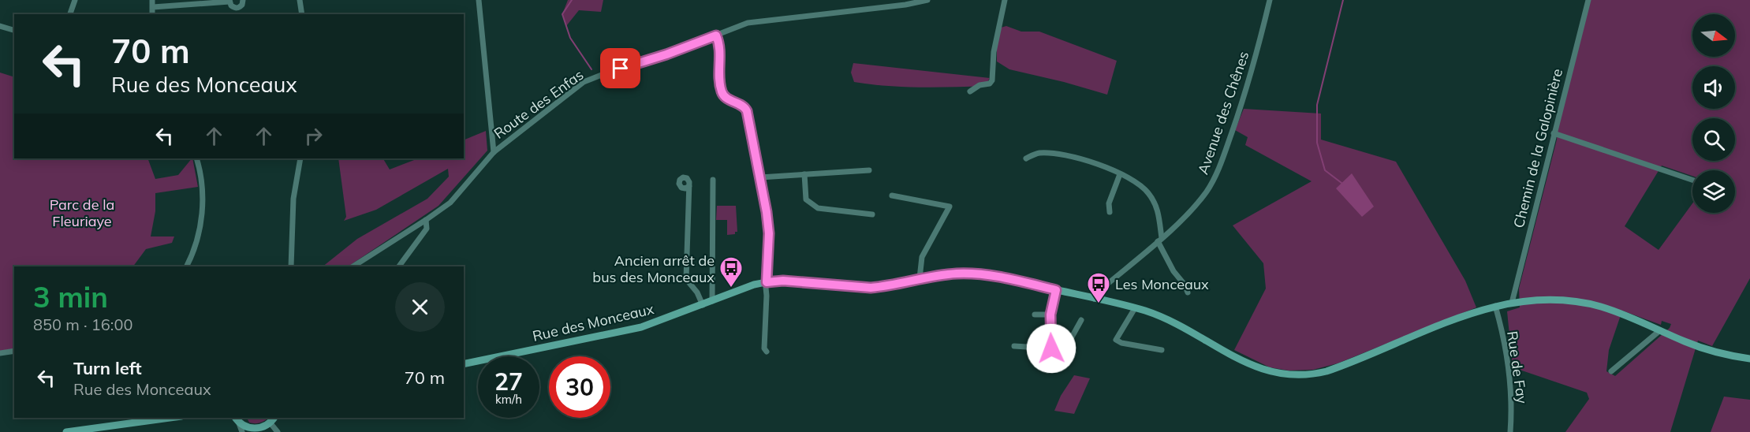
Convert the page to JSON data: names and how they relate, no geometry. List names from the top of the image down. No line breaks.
{"streets":{"main road":["Rue des Monceaux"],"street":["Route des Enfas","Avenue des Chênes","Chemin de la Galopinière","Rue de Fay"]},"crossings":[["Avenue des Chênes","Rue des Monceaux"],["Chemin de la Galopinière","Rue des Monceaux"],["Rue des Monceaux","Rue de Fay"]],"parks":["Parc de la Fleuriaye"],"places":{"bus stop":["Ancien arrêt de bus des Monceaux","Les Monceaux"]},"north":"right","page":{"turn":["70 m","Rue des Monceaux"],"heading":["3 min","850 m · 16:00"],"list":[{"name":"Turn left","note":"Rue des Monceaux","value":"70 m"}],"speed":"27 km/h","limit":"30"}}
